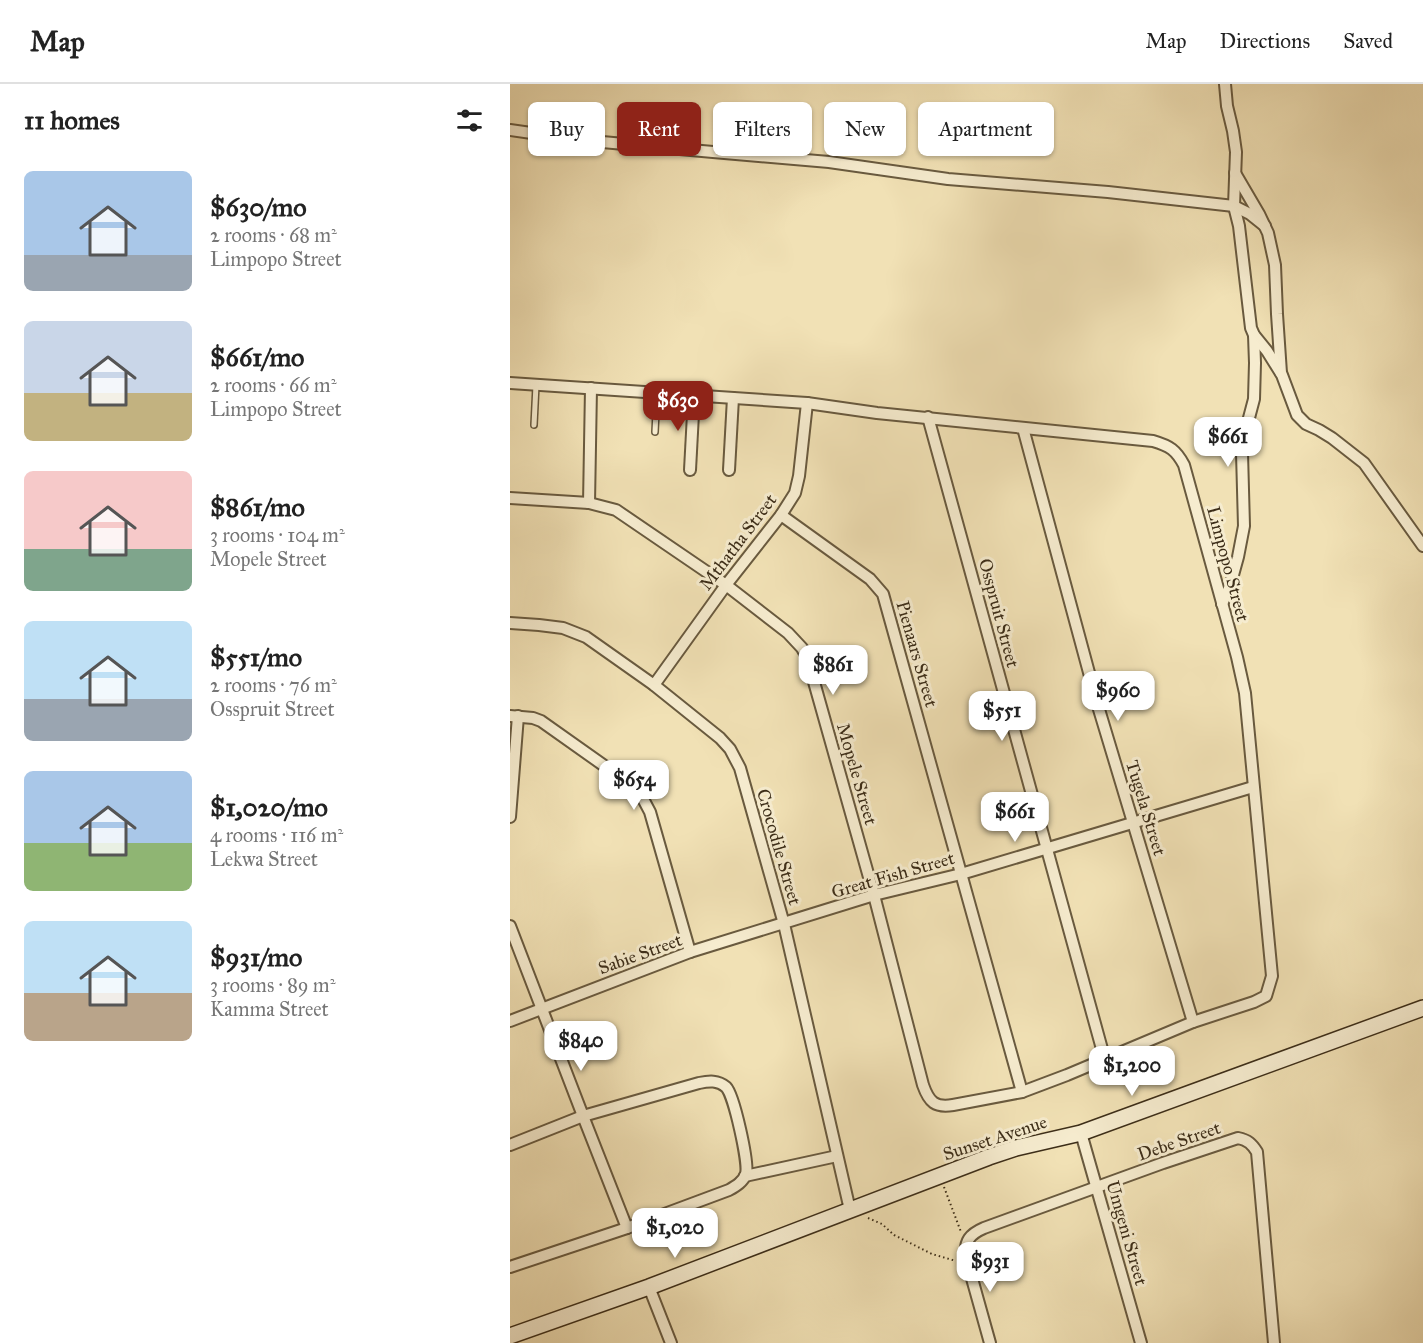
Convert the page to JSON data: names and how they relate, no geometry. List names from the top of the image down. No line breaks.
{"streets":{"street":["Mthatha Street","Limpopo Street","Osspruit Street","Pienaars Street","Mopele Street","Tugela Street","Crocodile Street","Great Fish Street","Sabie Street","Sunset Avenue","Debe Street","Umgeni Street"]},"crossings":[["Mthatha Street","Limpopo Street"],["Mthatha Street","Pienaars Street"],["Mthatha Street","Mopele Street"],["Mthatha Street","Crocodile Street"],["Limpopo Street","Osspruit Street"],["Limpopo Street","Pienaars Street"],["Limpopo Street","Mopele Street"],["Limpopo Street","Tugela Street"],["Limpopo Street","Great Fish Street"],["Osspruit Street","Great Fish Street"],["Pienaars Street","Great Fish Street"],["Mopele Street","Great Fish Street"],["Tugela Street","Great Fish Street"],["Crocodile Street","Great Fish Street"],["Crocodile Street","Sabie Street"],["Crocodile Street","Sunset Avenue"],["Great Fish Street","Sabie Street"],["Sunset Avenue","Umgeni Street"],["Debe Street","Umgeni Street"]],"page":{"header":"Map","nav":["Map","Directions","Saved"],"heading":"11 homes","chip":["Buy","Rent","Filters","New","Apartment"],"list":[{"name":"$630/mo","note":"2 rooms · 68 m² · Limpopo Street"},{"name":"$661/mo","note":"2 rooms · 66 m² · Limpopo Street"},{"name":"$861/mo","note":"3 rooms · 104 m² · Mopele Street"},{"name":"$551/mo","note":"2 rooms · 76 m² · Osspruit Street"},{"name":"$1,020/mo","note":"4 rooms · 116 m² · Lekwa Street"},{"name":"$931/mo","note":"3 rooms · 89 m² · Kamma Street"}],"price":["$630","$661","$861","$960","$551","$654","$661","$840","$1,200","$1,020","$931"]}}
